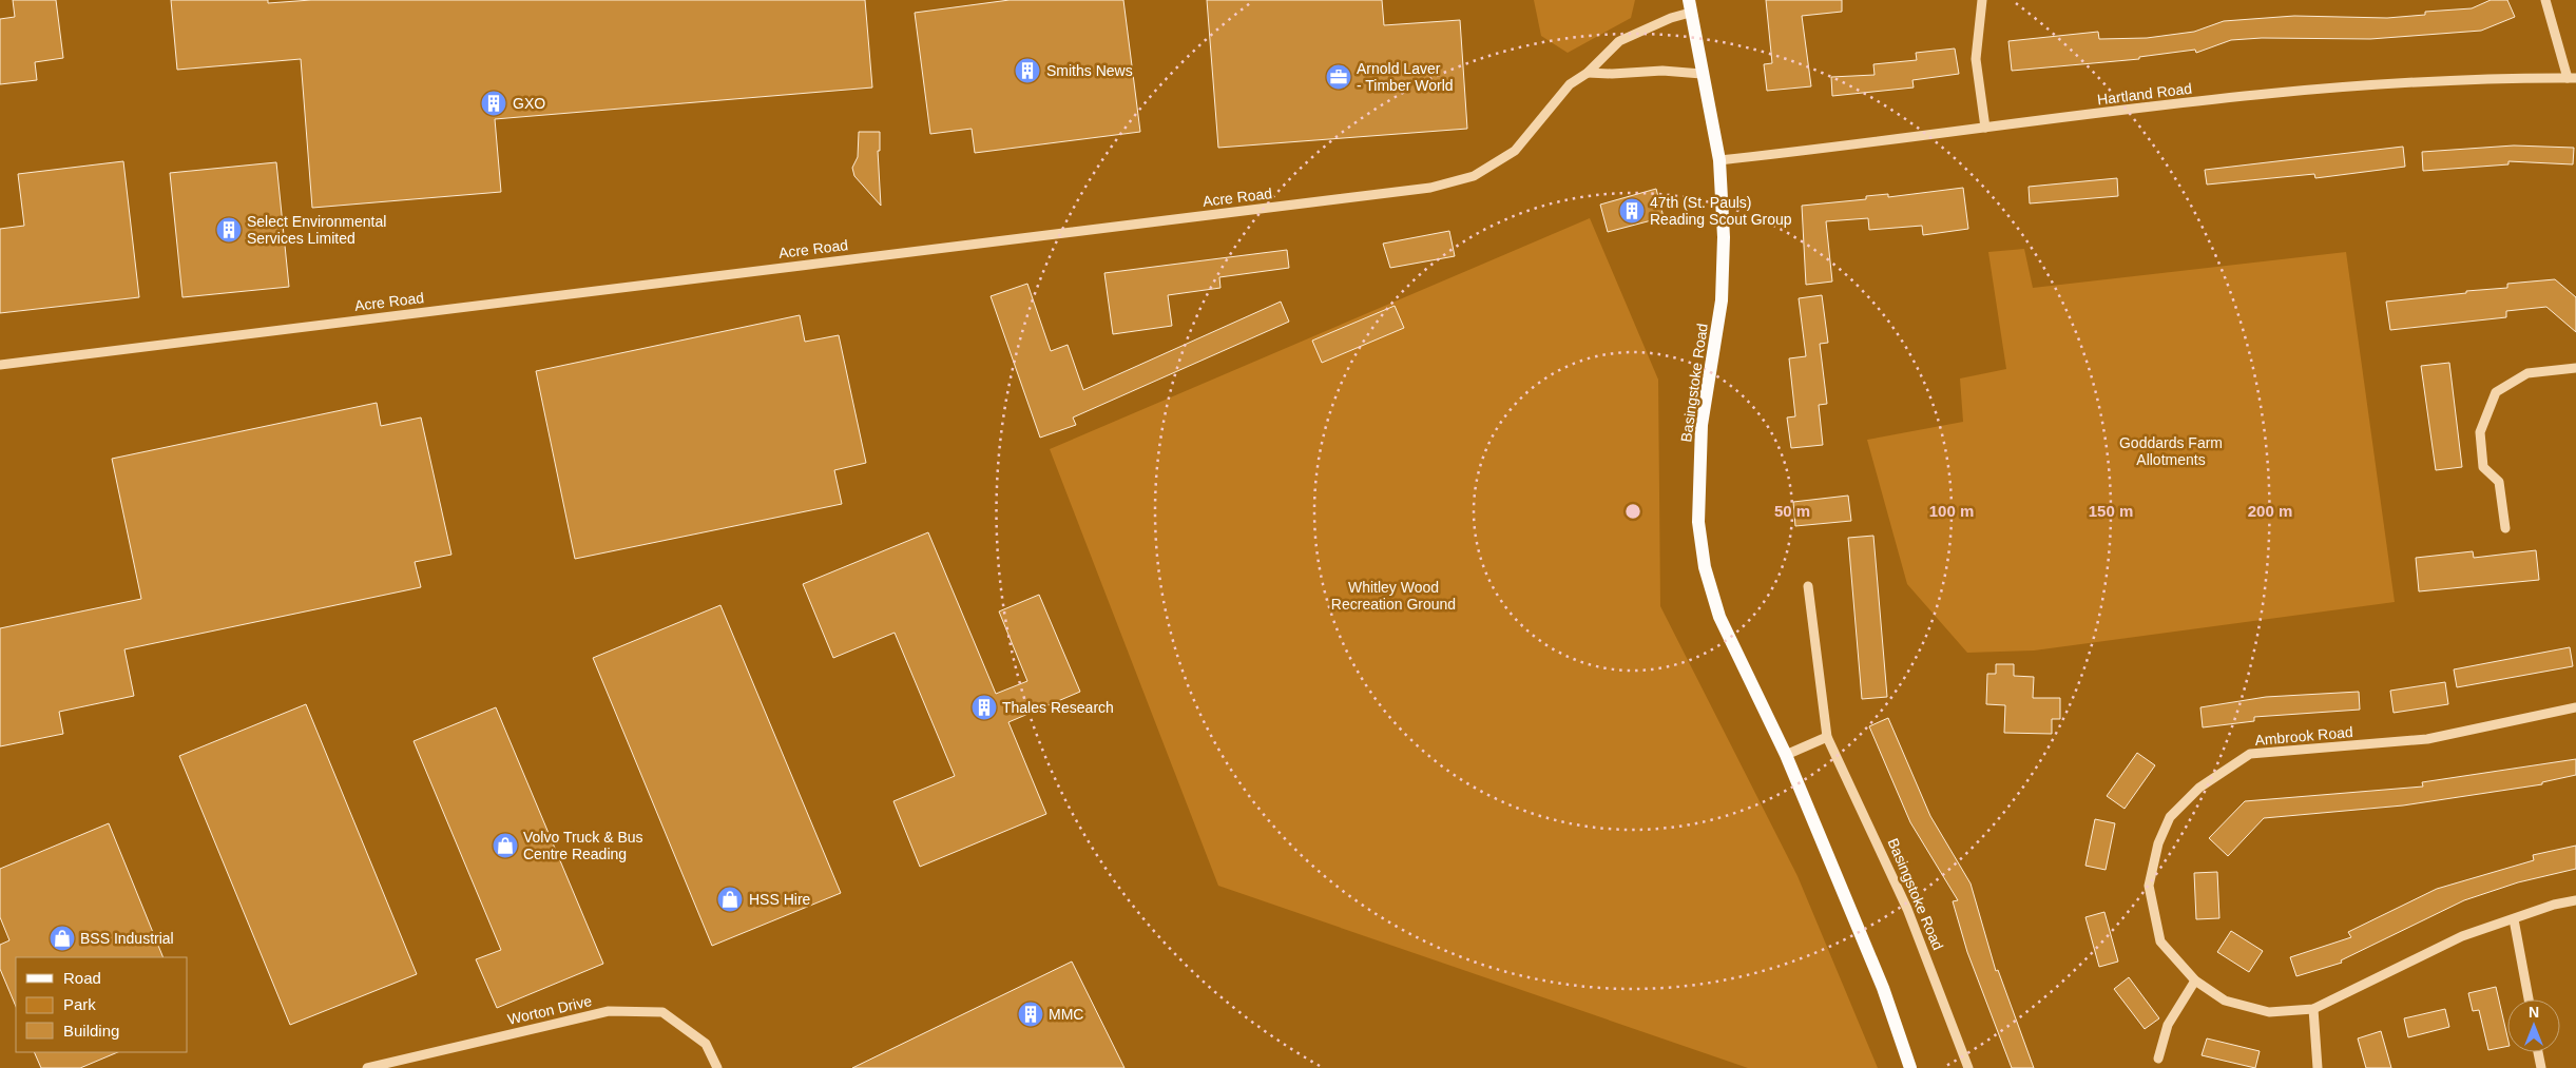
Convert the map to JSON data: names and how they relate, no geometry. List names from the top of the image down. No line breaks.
{"streets":{"main road":["Basingstoke Road"],"street":["Hartland Road","Acre Road","Ambrook Road","Worton Drive"]},"crossings":[["Hartland Road","Basingstoke Road"],["Acre Road","Basingstoke Road"]],"parks":["Goddards Farm Allotments","Whitley Wood Recreation Ground"],"places":{"building":["Smiths News","GXO","47th (St. Pauls) Reading Scout Group","Select Environmental Services Limited","Thales Research","MMC"],"office":["Arnold Laver - Timber World"],"shop":["Volvo Truck & Bus Centre Reading","HSS Hire","BSS Industrial"]},"legend":["Road","Park","Building"],"north":"top","rings":["50 m","100 m","150 m","200 m"]}
